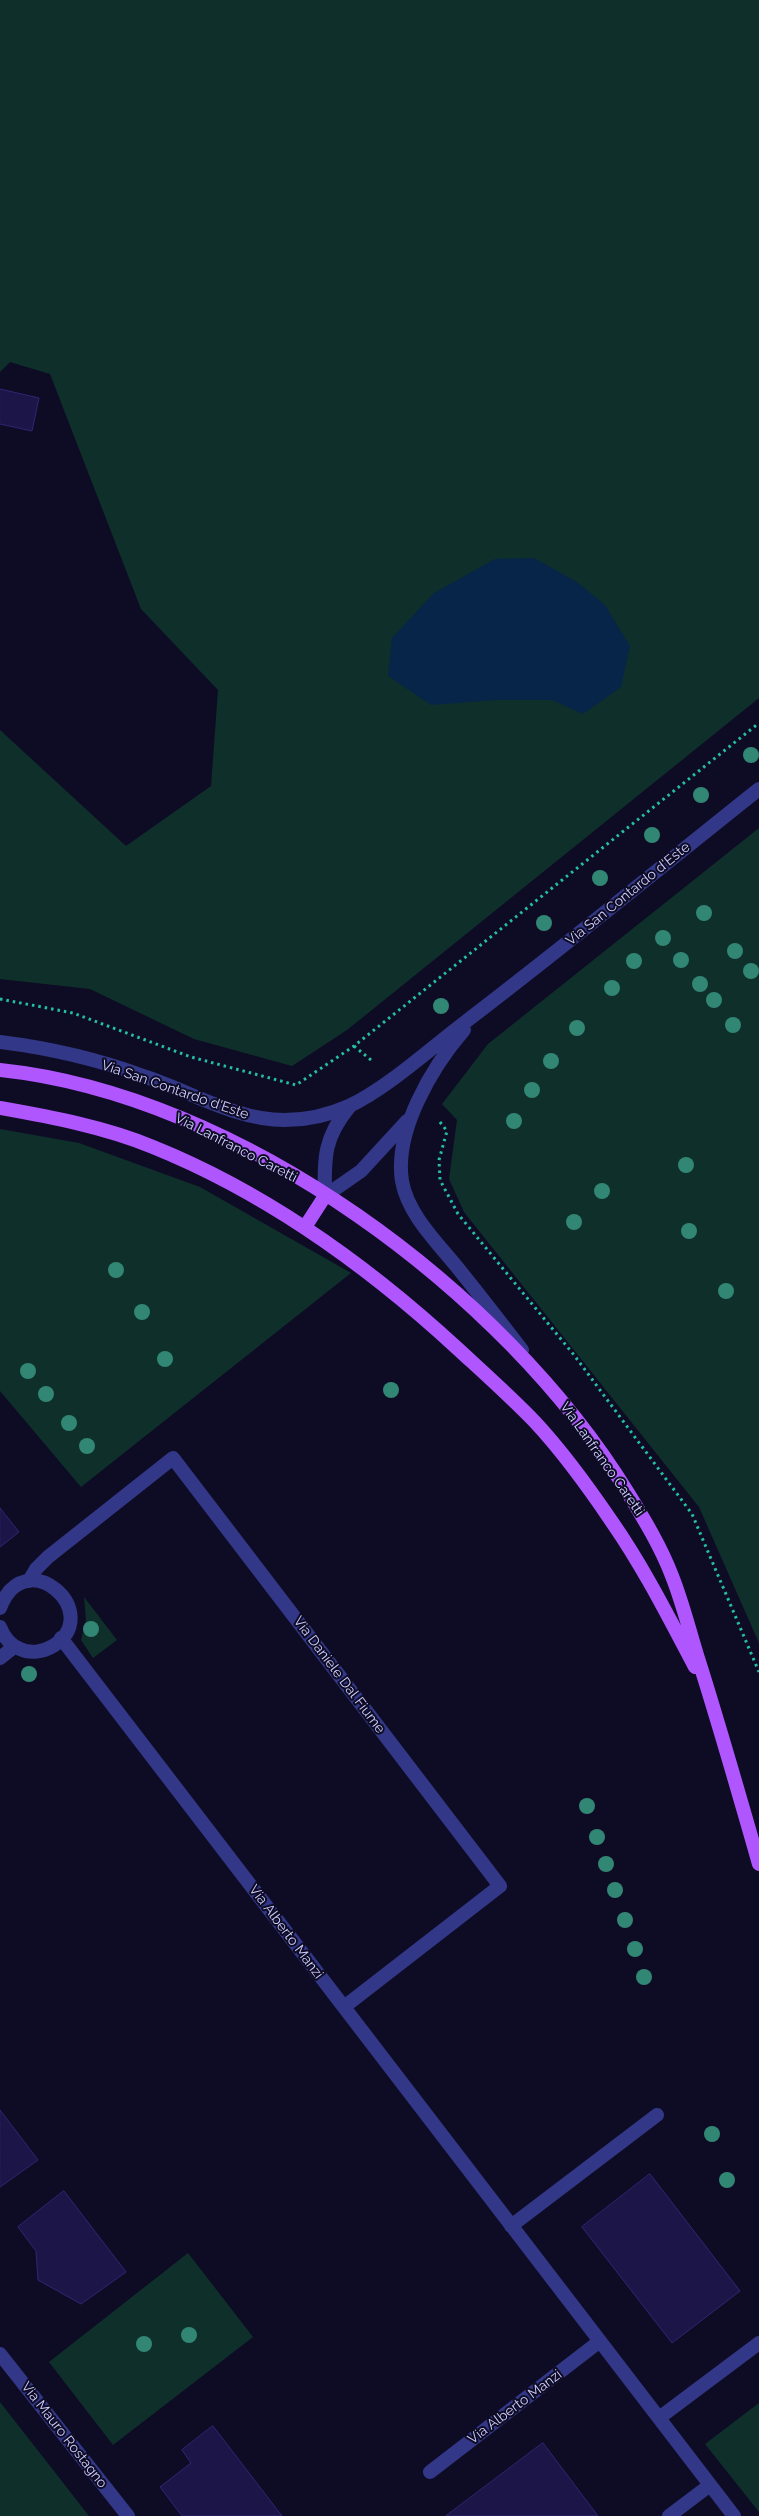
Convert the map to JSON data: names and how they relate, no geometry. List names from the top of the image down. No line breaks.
{"streets":{"main road":["Via Lanfranco Caretti"],"street":["Via San Contardo d'Este","Via Daniele Dal Fiume","Via Alberto Manzi","Via Mauro Rostagno"]},"crossings":[["Via San Contardo d'Este","Via Lanfranco Caretti"],["Via Daniele Dal Fiume","Via Alberto Manzi"]]}
